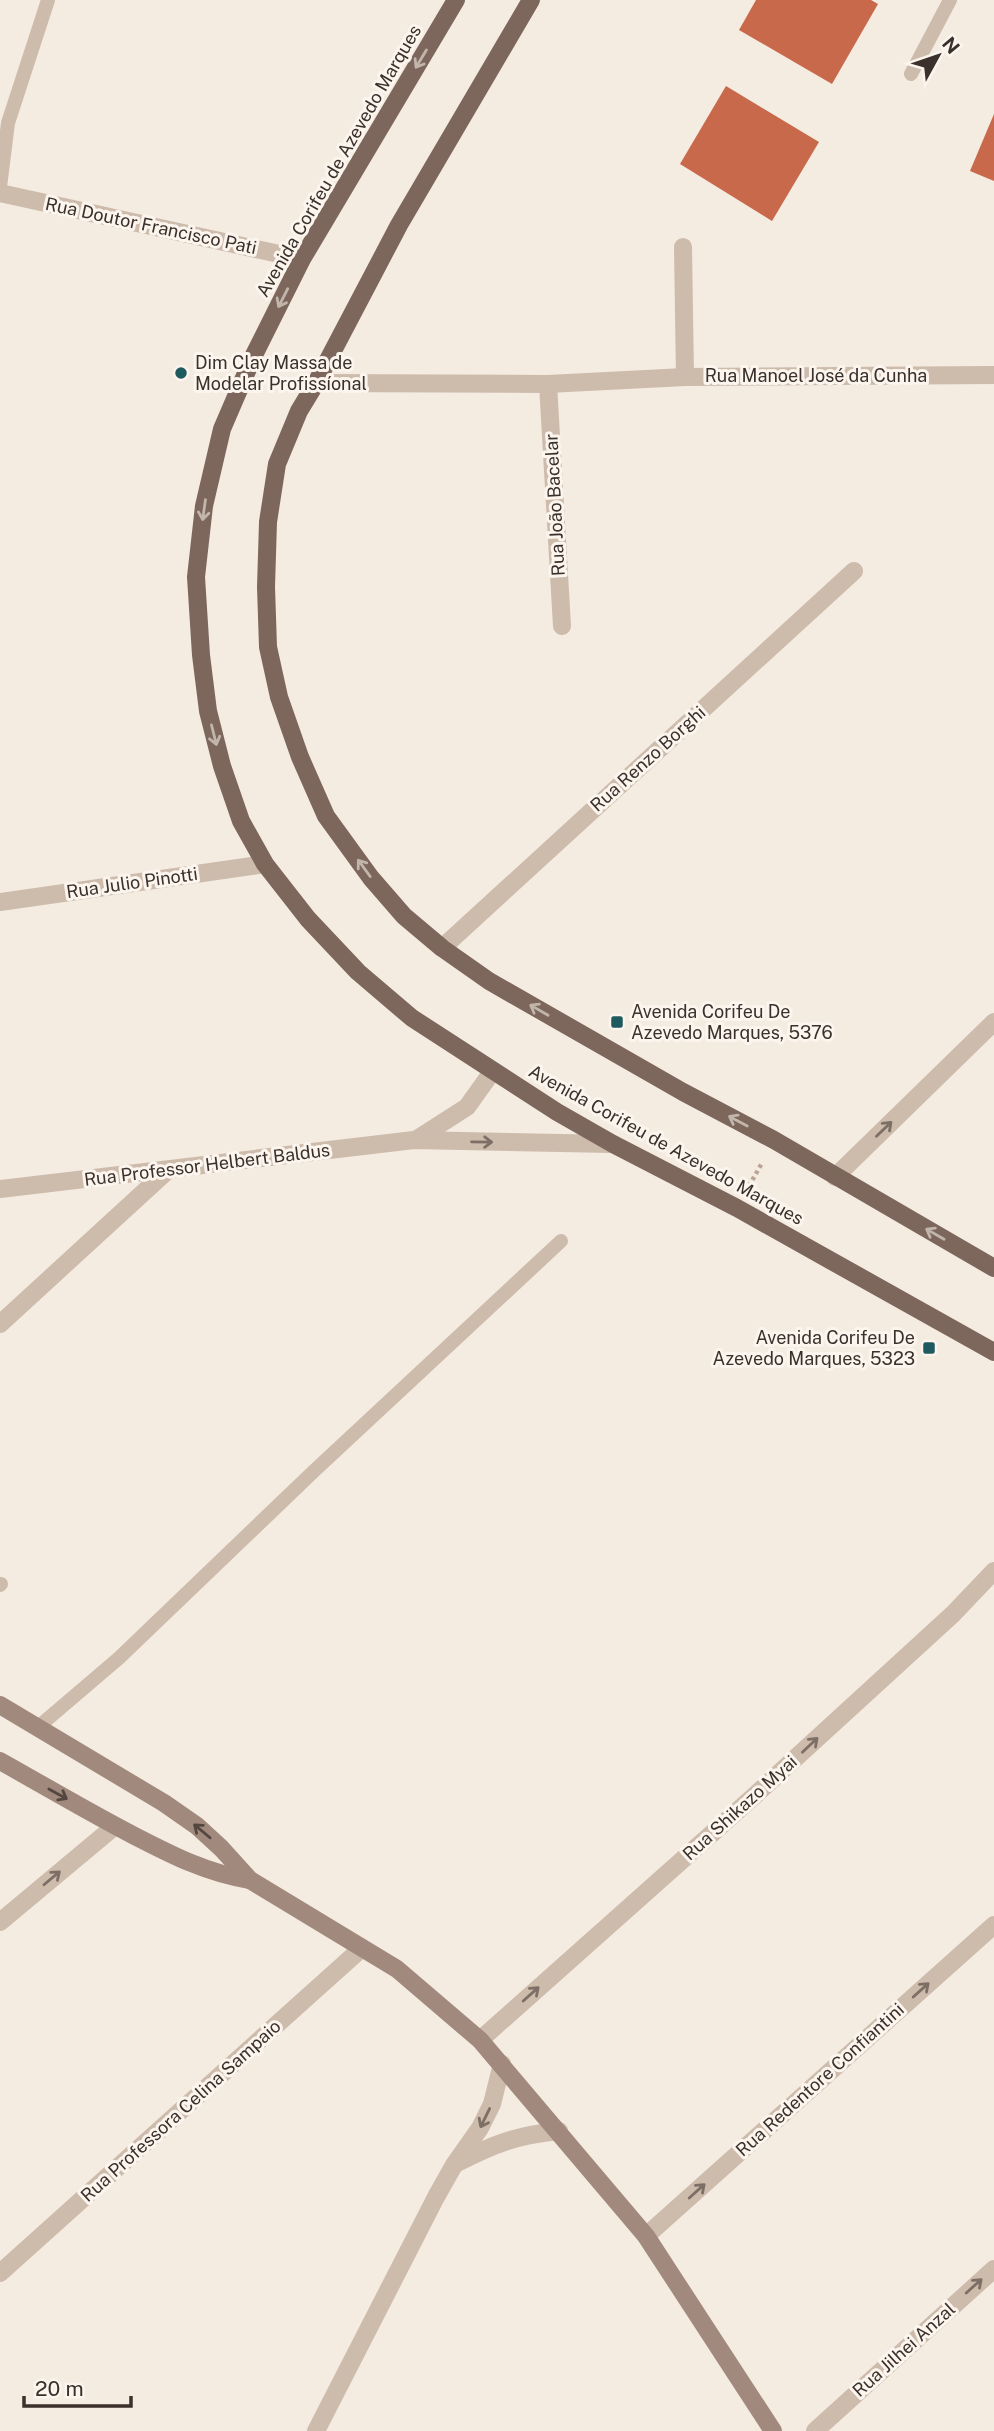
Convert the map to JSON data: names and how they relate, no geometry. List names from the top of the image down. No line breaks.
{"streets":{"main road":["Avenida Corifeu de Azevedo Marques"],"street":["Rua Doutor Francisco Pati","Rua Manoel José da Cunha","Rua João Bacelar","Rua Renzo Borghi","Rua Julio Pinotti","Rua Professor Helbert Baldus","Rua Shikazo Myai","Rua Redentore Confiantini","Rua Professora Celina Sampaio","Rua Jilhei Anzal"]},"crossings":[["Avenida Corifeu de Azevedo Marques","Rua Doutor Francisco Pati"],["Avenida Corifeu de Azevedo Marques","Rua Julio Pinotti"],["Avenida Corifeu de Azevedo Marques","Rua Professor Helbert Baldus"]],"one_way":["Rua Shikazo Myai","Rua Redentore Confiantini","Rua Jilhei Anzal"],"places":{"other":["Dim Clay Massa de Modelar Profissíonal"],"transit":["Avenida Corifeu De Azevedo Marques, 5376","Avenida Corifeu De Azevedo Marques, 5323"]},"scale_bar":"20 m","north":"top right"}
